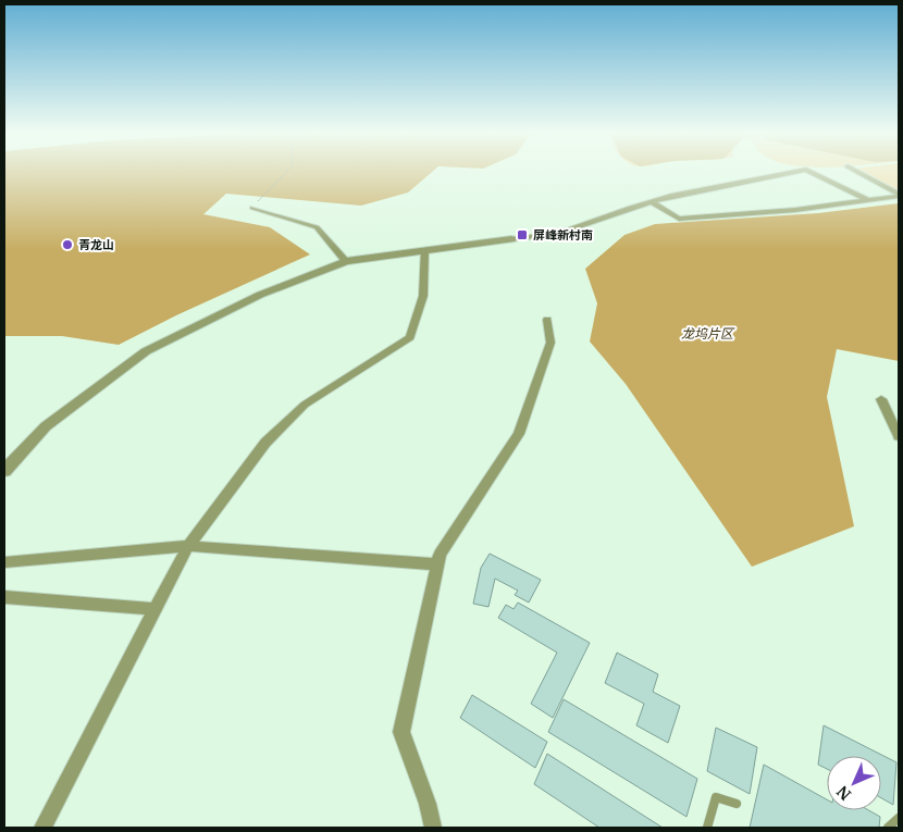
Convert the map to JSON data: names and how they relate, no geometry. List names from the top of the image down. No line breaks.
{"parks":["龙坞片区"],"places":{"transit":["屏峰新村南"],"other":["青龙山"]},"north":"bottom left"}
